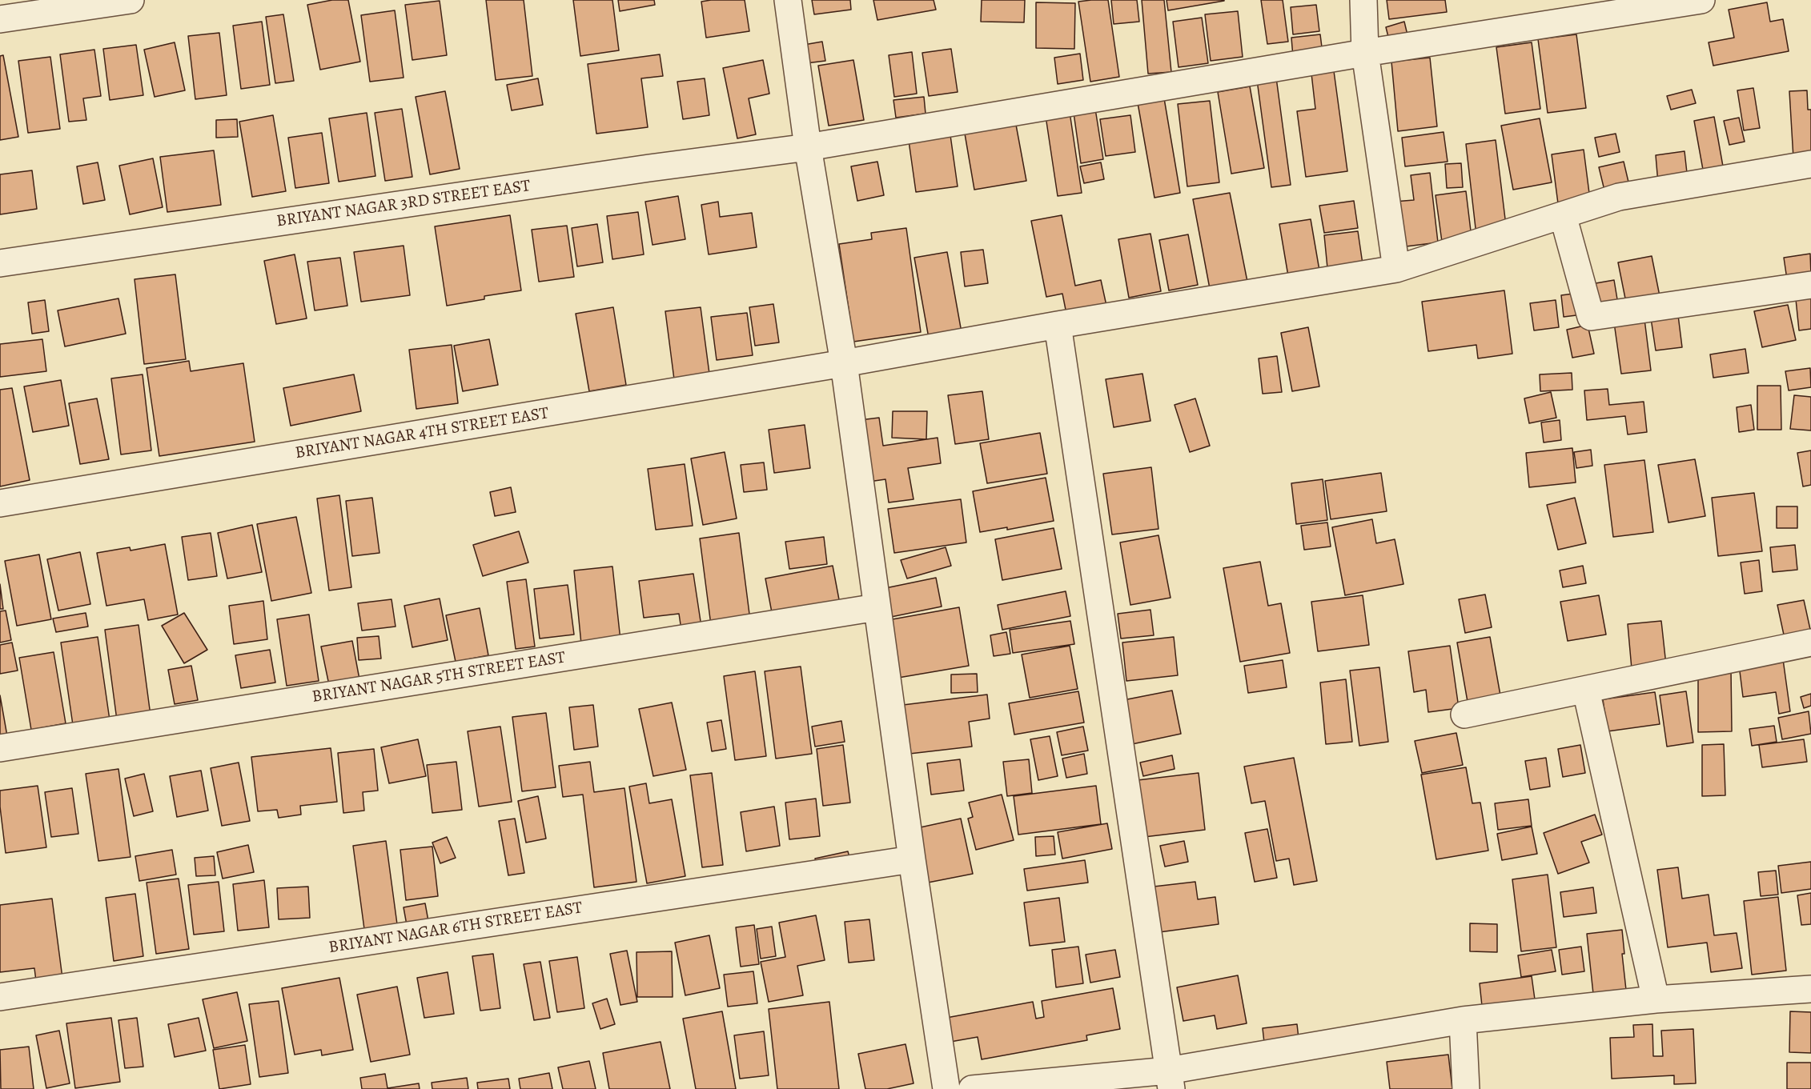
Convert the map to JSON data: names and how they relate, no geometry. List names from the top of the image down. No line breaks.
{"streets":{"street":["BRIYANT NAGAR 3RD STREET EAST","BRIYANT NAGAR 4TH STREET EAST","BRIYANT NAGAR 5TH STREET EAST","BRIYANT NAGAR 6TH STREET EAST"]}}
